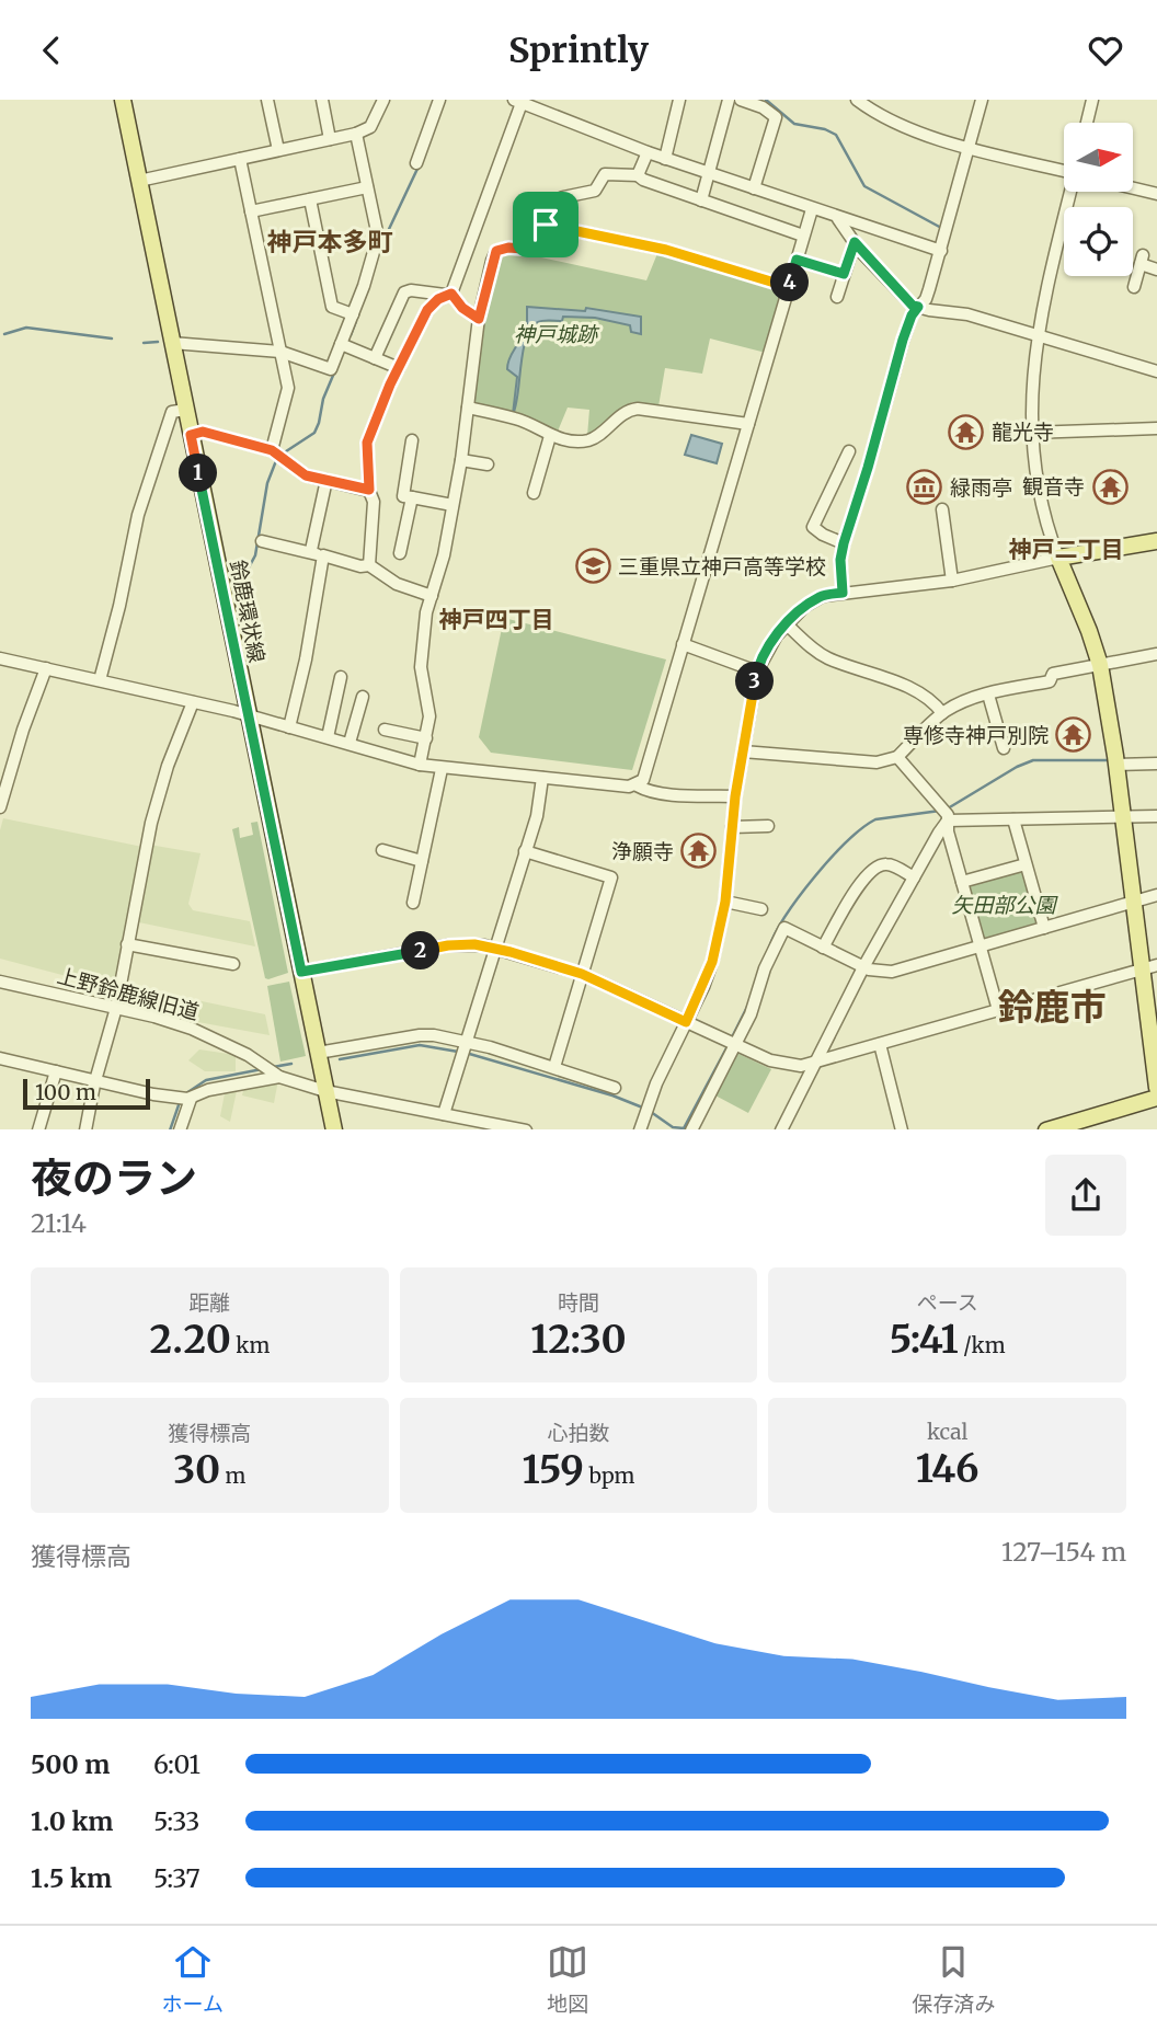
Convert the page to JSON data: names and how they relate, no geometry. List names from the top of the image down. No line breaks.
{"streets":{"main road":["鈴鹿環状線"],"street":["上野鈴鹿線旧道"]},"crossings":[["鈴鹿環状線","上野鈴鹿線旧道"]],"districts":["神戸本多町","神戸二丁目","神戸四丁目","鈴鹿市"],"parks":["神戸城跡","矢田部公園"],"places":{"temple":["龍光寺","観音寺","専修寺神戸別院","浄願寺"],"museum":["緑雨亭"],"school or university":["三重県立神戸高等学校"]},"scale_bar":"100 m","north":"right","page":{"header":"Sprintly","pins":["4","1","3","2"],"scale":"100 m","heading":["夜のラン","21:14"],"stats":[["距離","2.20 km"],["時間","12:30"],["ペース","5:41 /km"],["獲得標高","30 m"],["心拍数","159 bpm"],["kcal","146"]],"chart":["獲得標高","127–154 m"],"list":[{"name":"500 m","note":"6:01"},{"name":"1.0 km","note":"5:33"},{"name":"1.5 km","note":"5:37"}],"tabs":["ホーム","地図","保存済み"]}}
